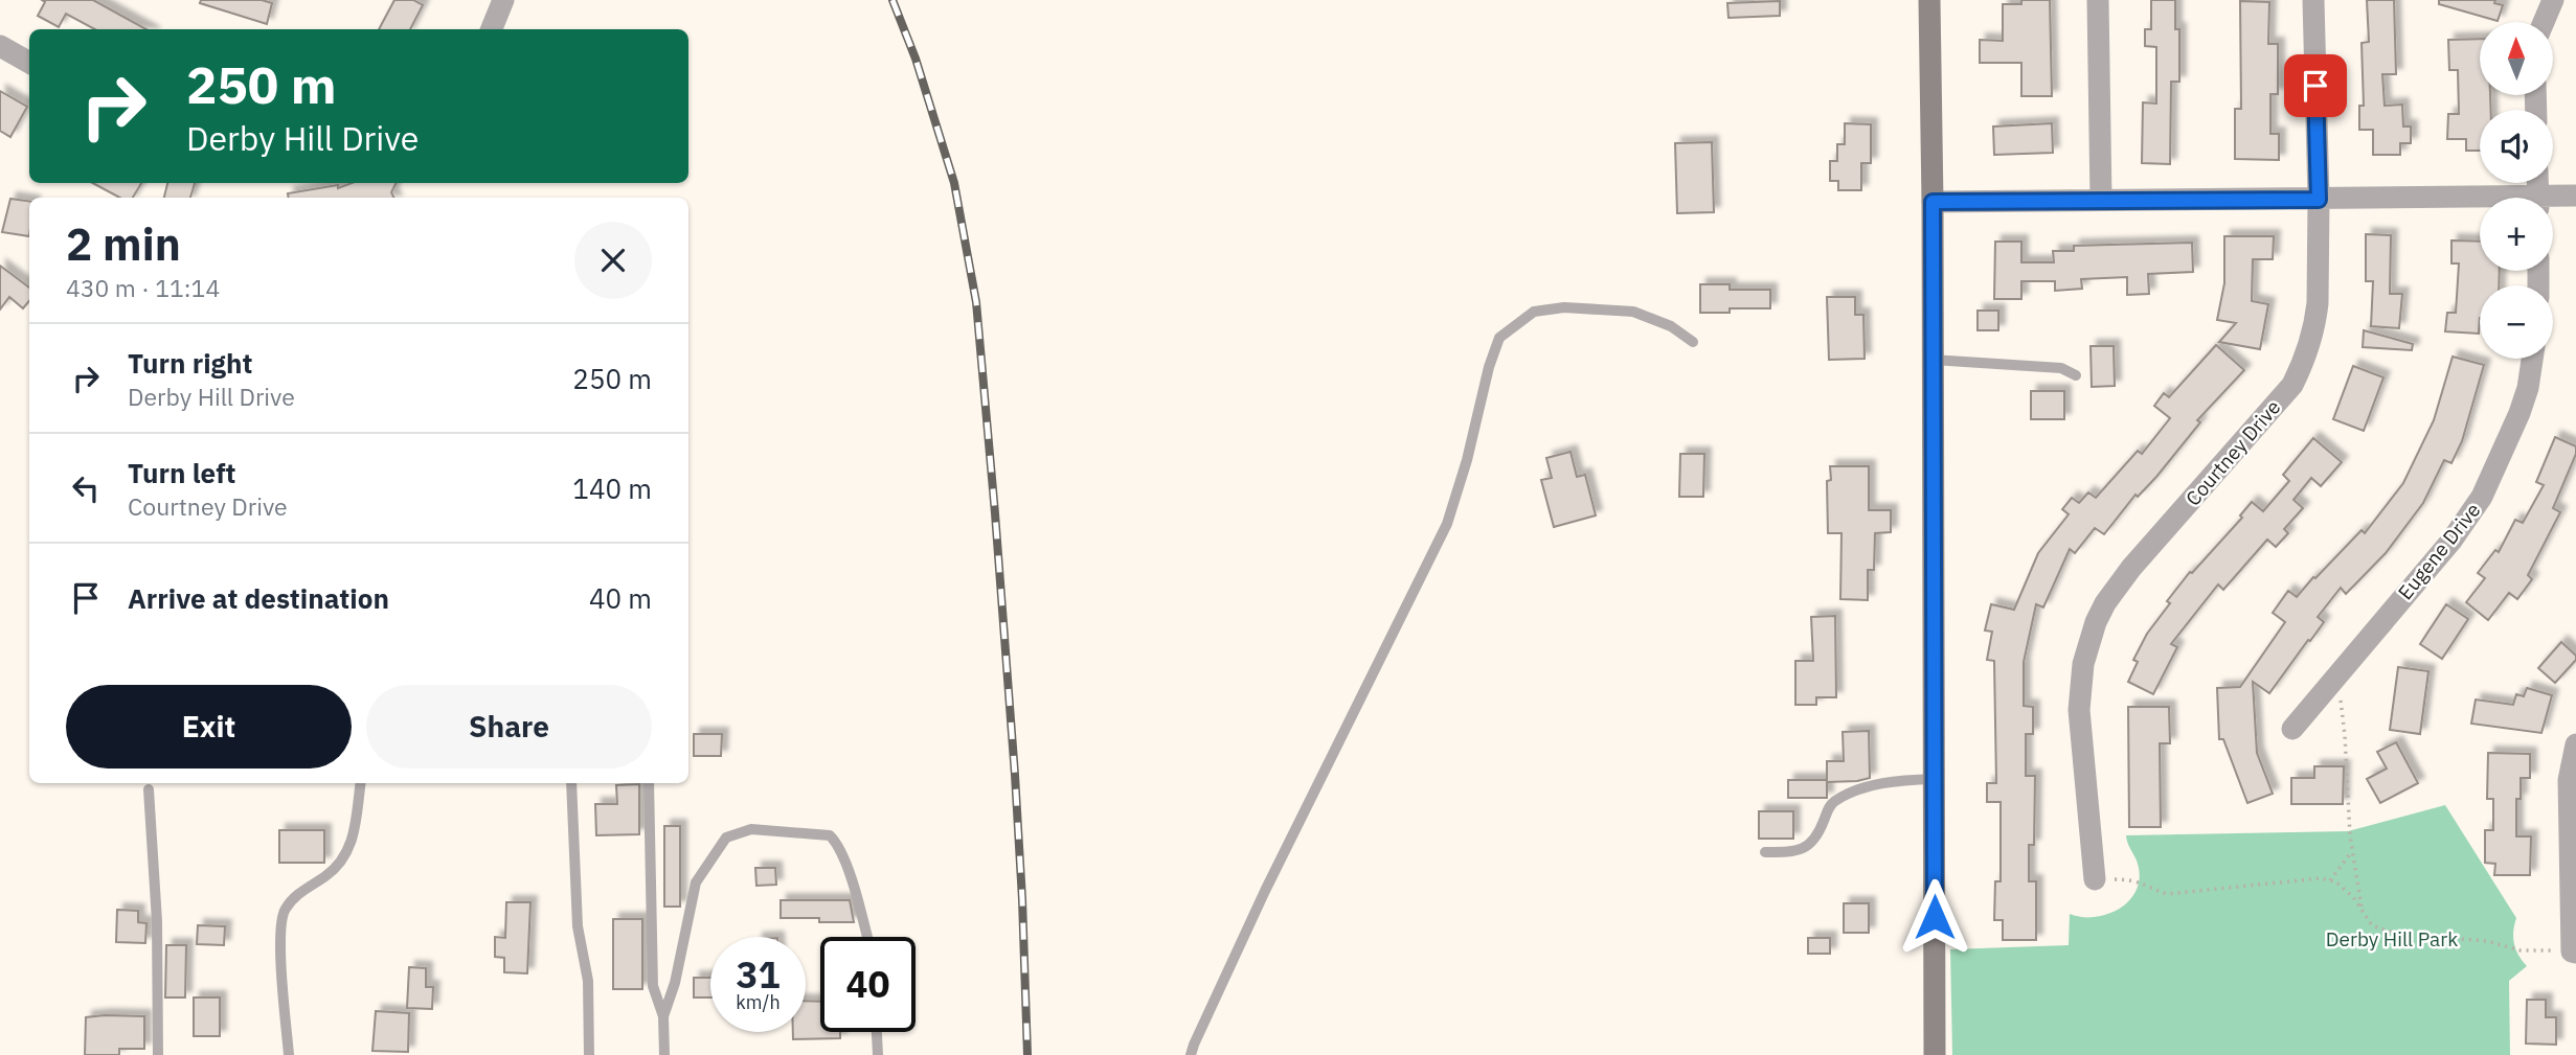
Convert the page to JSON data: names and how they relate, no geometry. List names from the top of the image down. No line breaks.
{"streets":{"street":["Courtney Drive","Eugene Drive"]},"parks":["Derby Hill Park"],"north":"top","page":{"map_buttons":["+","−"],"turn":["250 m","Derby Hill Drive"],"heading":["2 min","430 m · 11:14"],"list":[{"name":"Turn right","note":"Derby Hill Drive","value":"250 m"},{"name":"Turn left","note":"Courtney Drive","value":"140 m"},{"name":"Arrive at destination","value":"40 m"}],"buttons":["Exit","Share"],"speed":"31 km/h","limit":"40"}}
